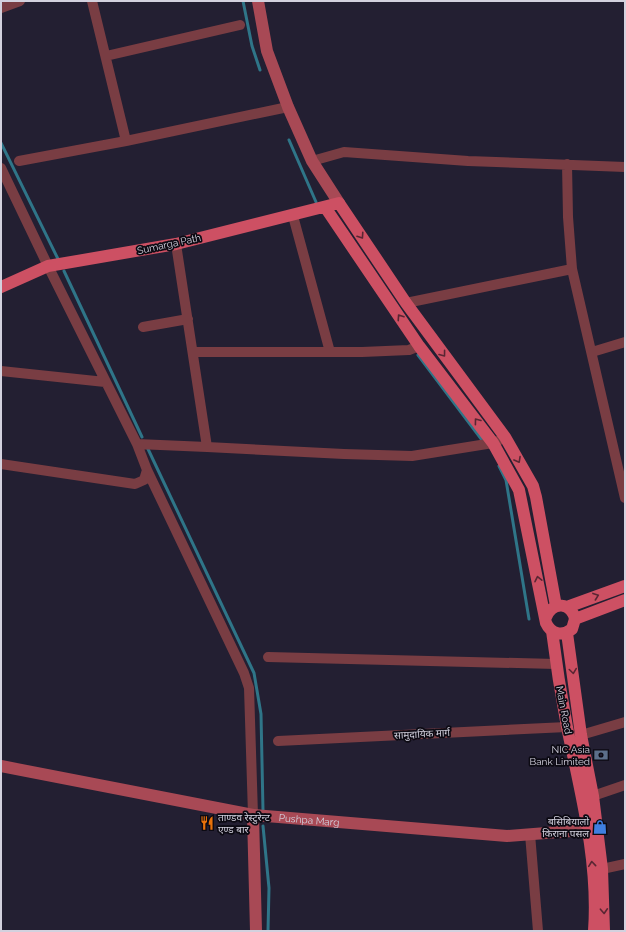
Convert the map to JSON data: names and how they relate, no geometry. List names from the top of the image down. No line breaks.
{"streets":{"main road":["Sumarga Path","Main Road"],"street":["सामुदायिक मार्ग","Pushpa Marg"]},"crossings":[["Main Road","सामुदायिक मार्ग"],["Main Road","Pushpa Marg"]],"places":{"bank":["NIC Asia Bank Limited"],"restaurant":["ताण्डव रेस्टुरेन्ट एण्ड बार"],"shop":["बसिबियालो किराना पसल"]}}
